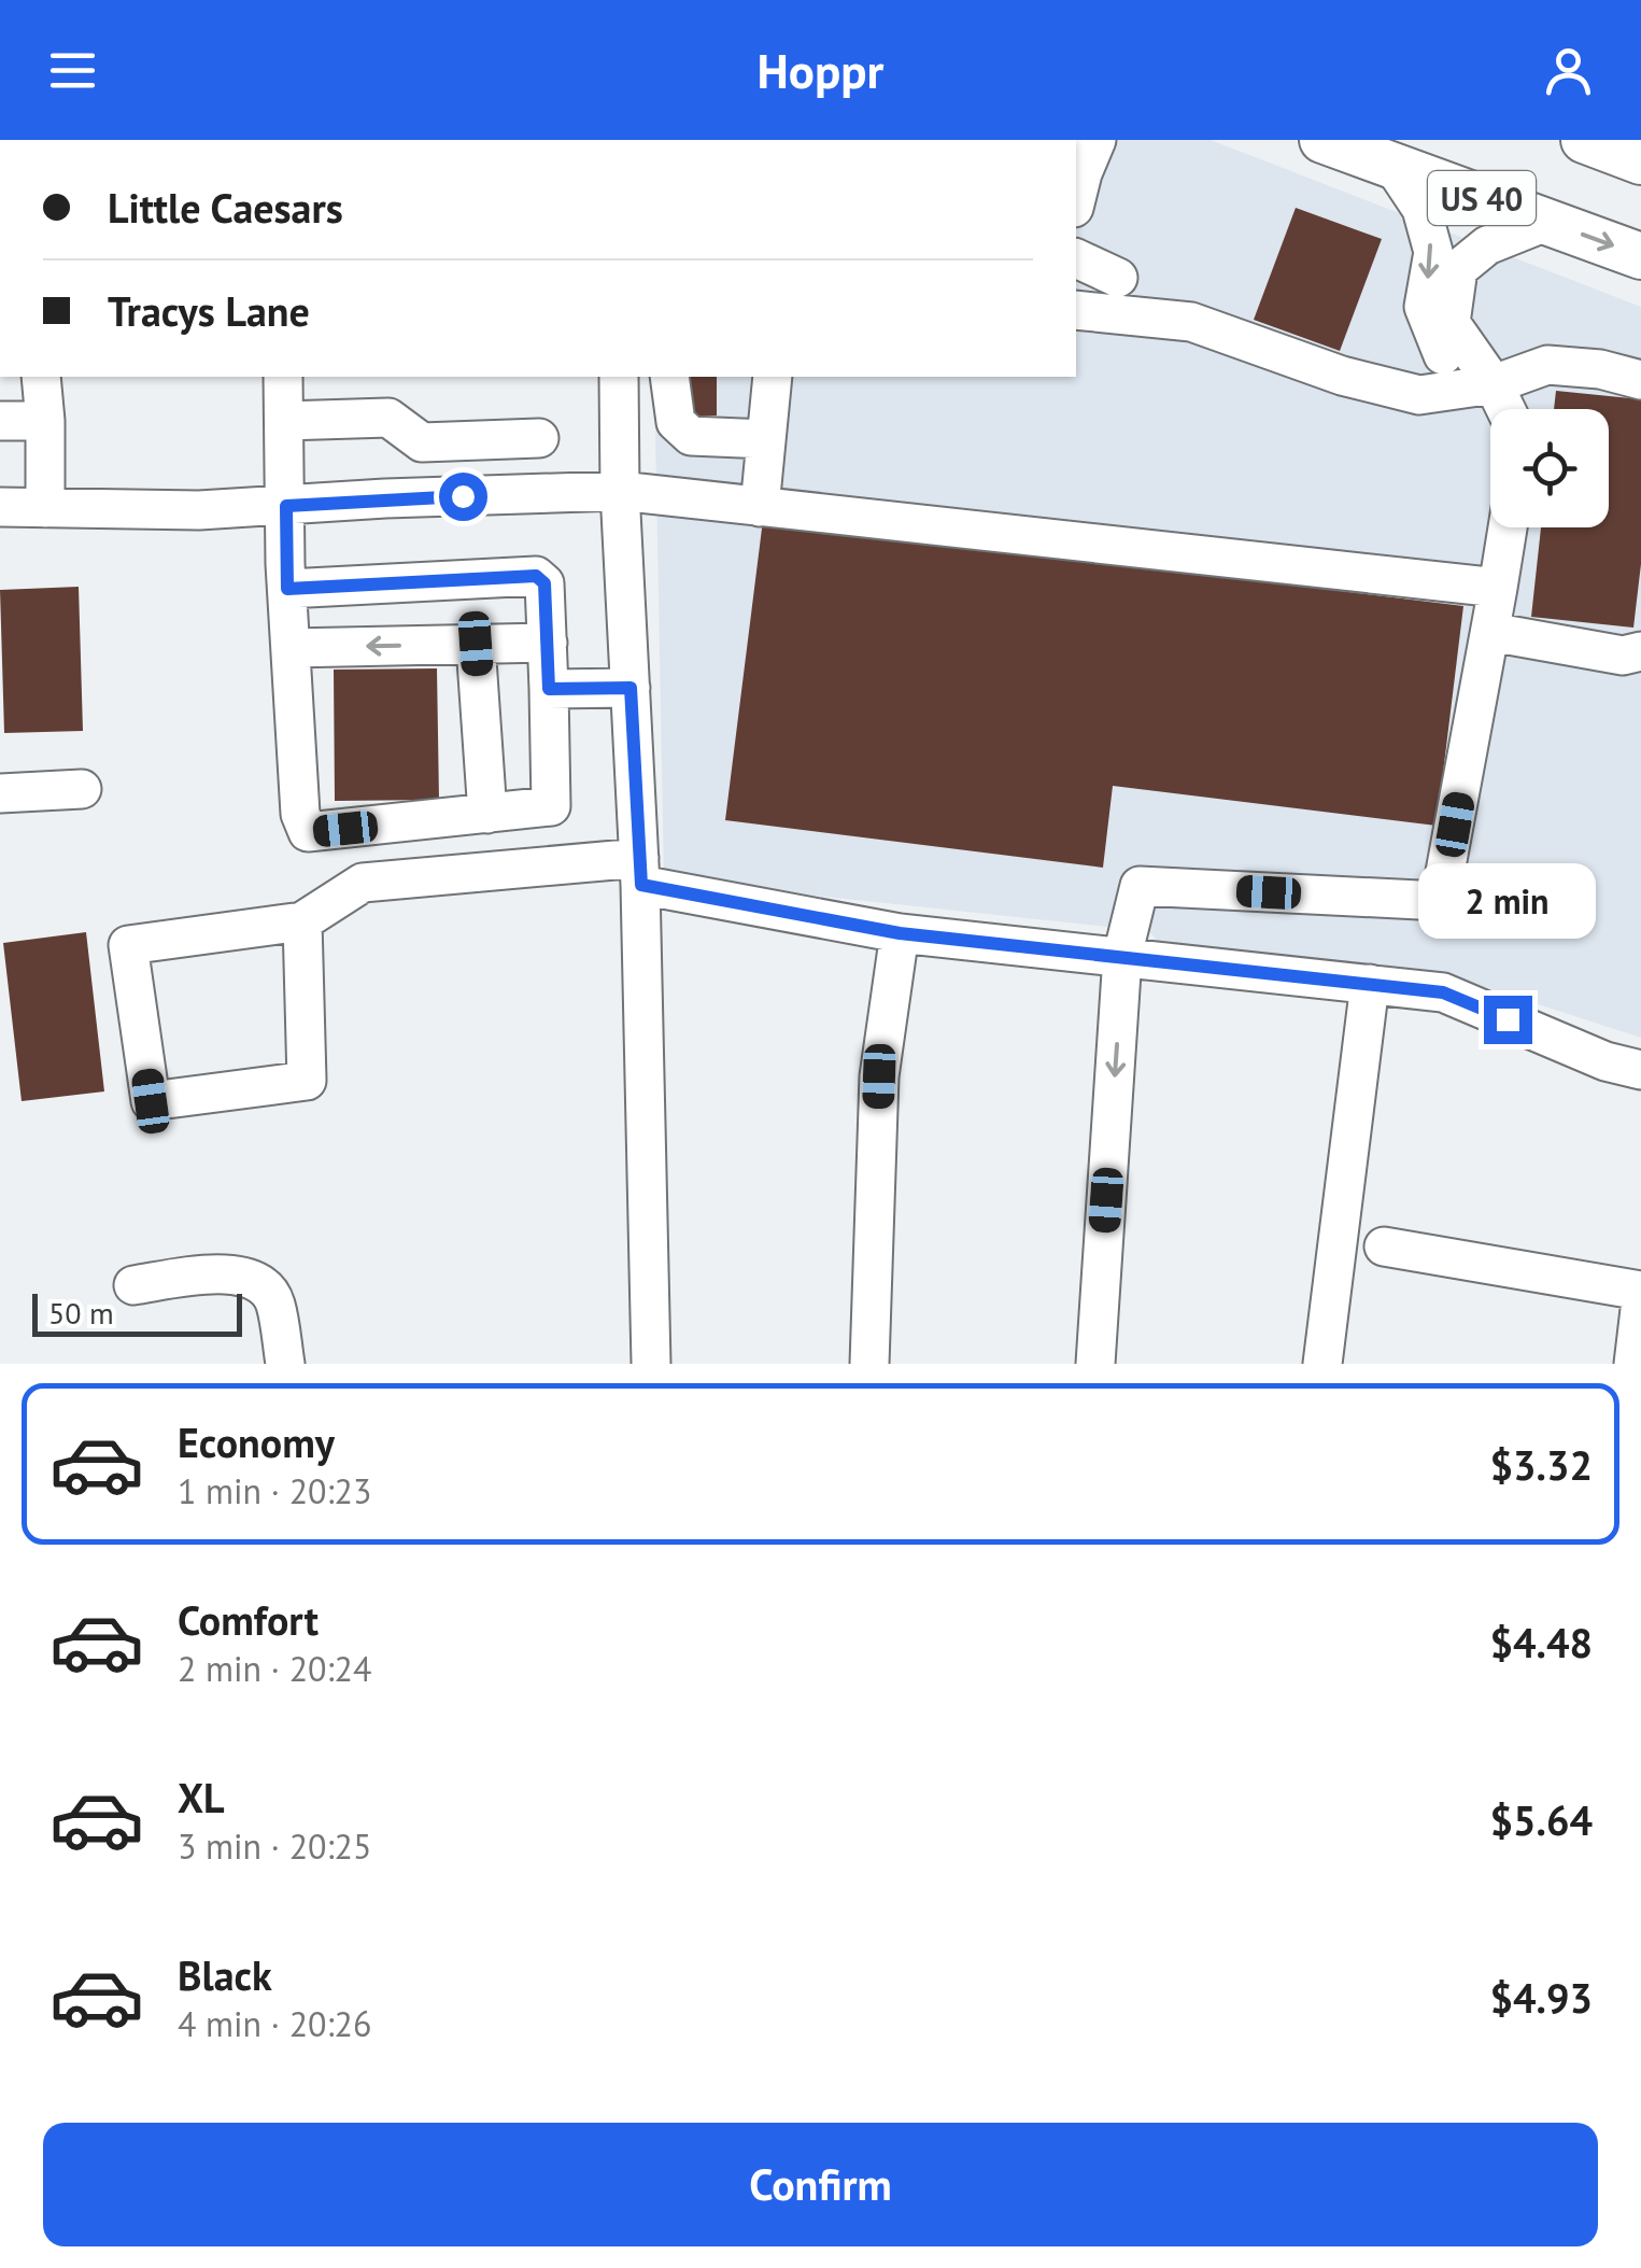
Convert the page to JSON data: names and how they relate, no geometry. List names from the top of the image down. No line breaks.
{"streets":{"main road":["US 40"]},"scale_bar":"50 m","page":{"header":"Hoppr","banner":["Little Caesars","Tracys Lane"],"bubble":"2 min","scale":"50 m","list":[{"name":"Economy","note":"1 min · 20:23","value":"$3.32"},{"name":"Comfort","note":"2 min · 20:24","value":"$4.48"},{"name":"XL","note":"3 min · 20:25","value":"$5.64"},{"name":"Black","note":"4 min · 20:26","value":"$4.93"}],"buttons":"Confirm"}}
